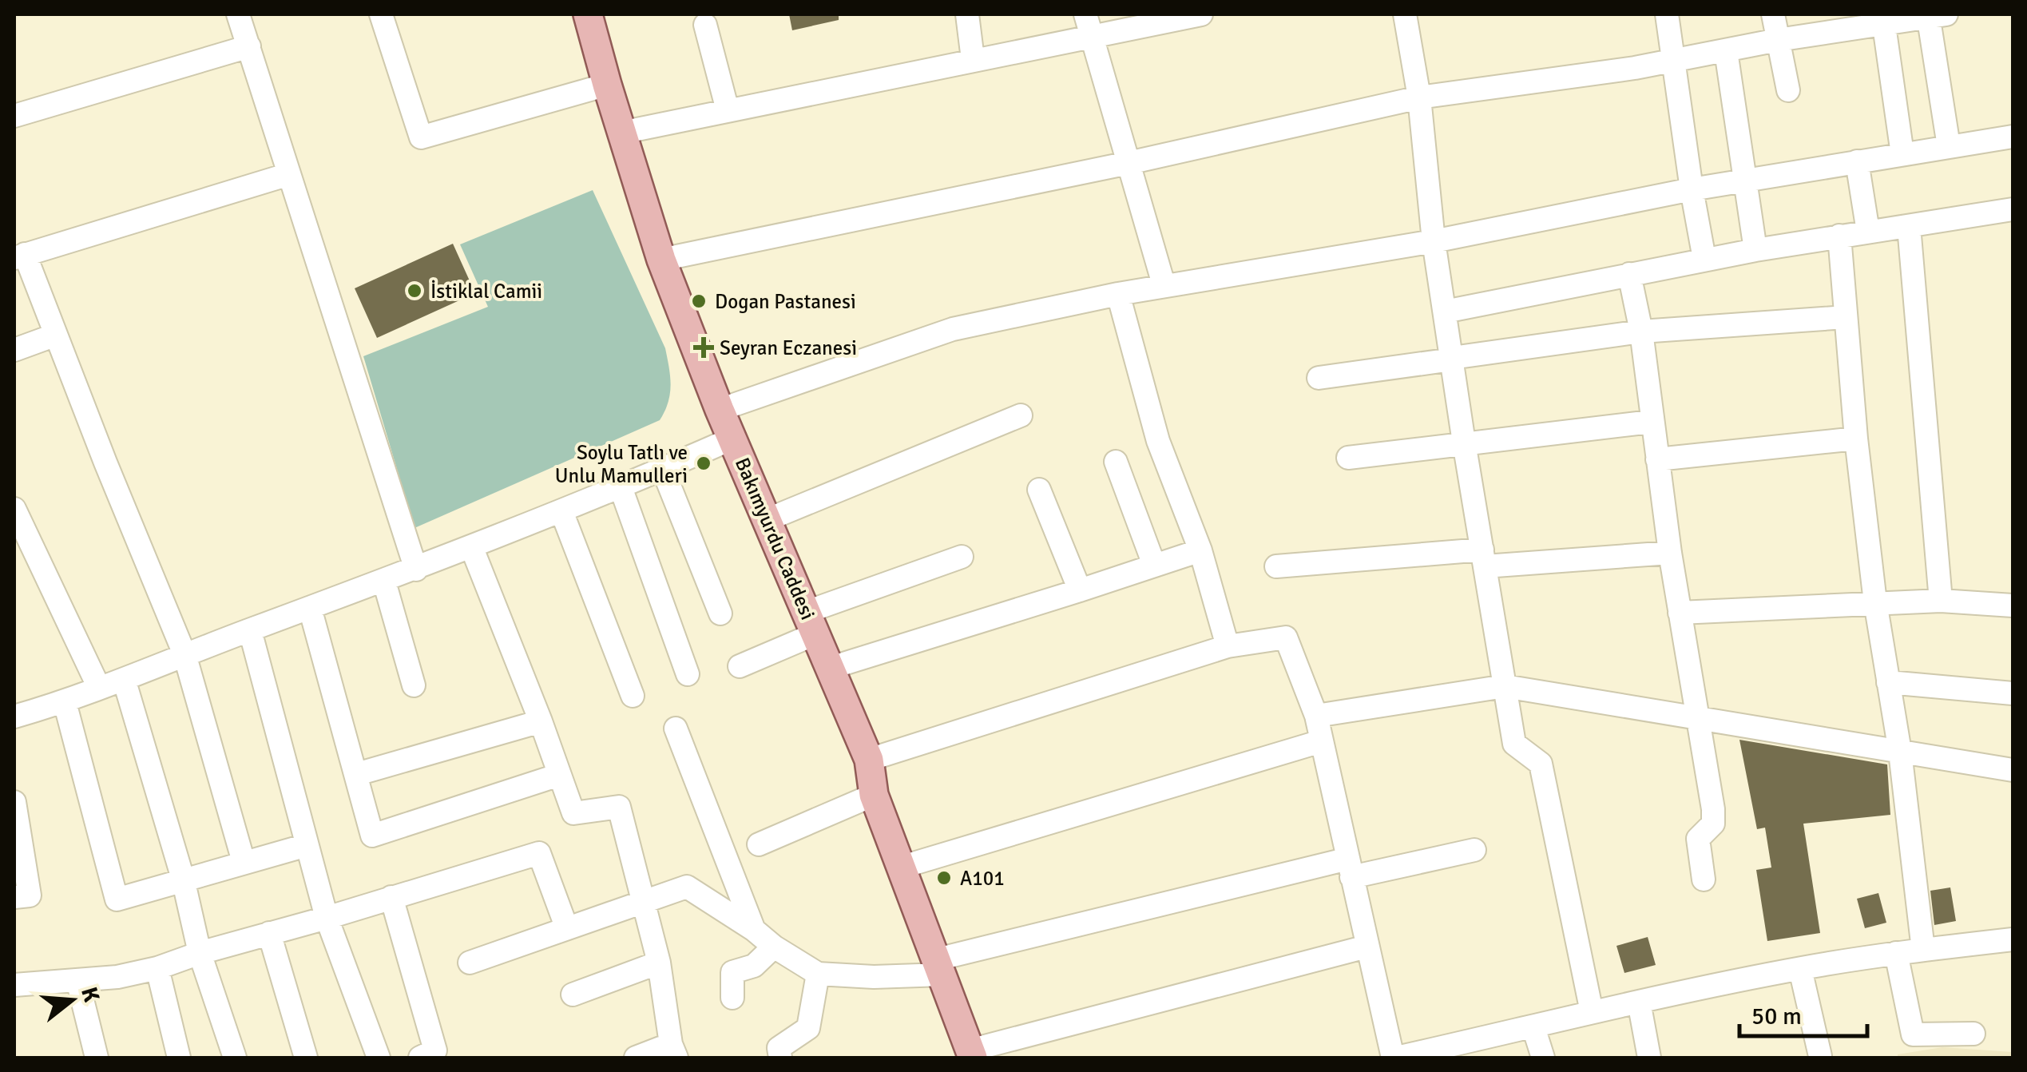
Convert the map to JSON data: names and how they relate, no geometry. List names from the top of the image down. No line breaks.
{"streets":{"main road":["Bakımyurdu Caddesi"]},"places":{"other":["İstiklal Camii","Dogan Pastanesi","Soylu Tatlı ve Unlu Mamulleri","A101"],"health":["Seyran Eczanesi"]},"scale_bar":"50 m","north":"right"}
